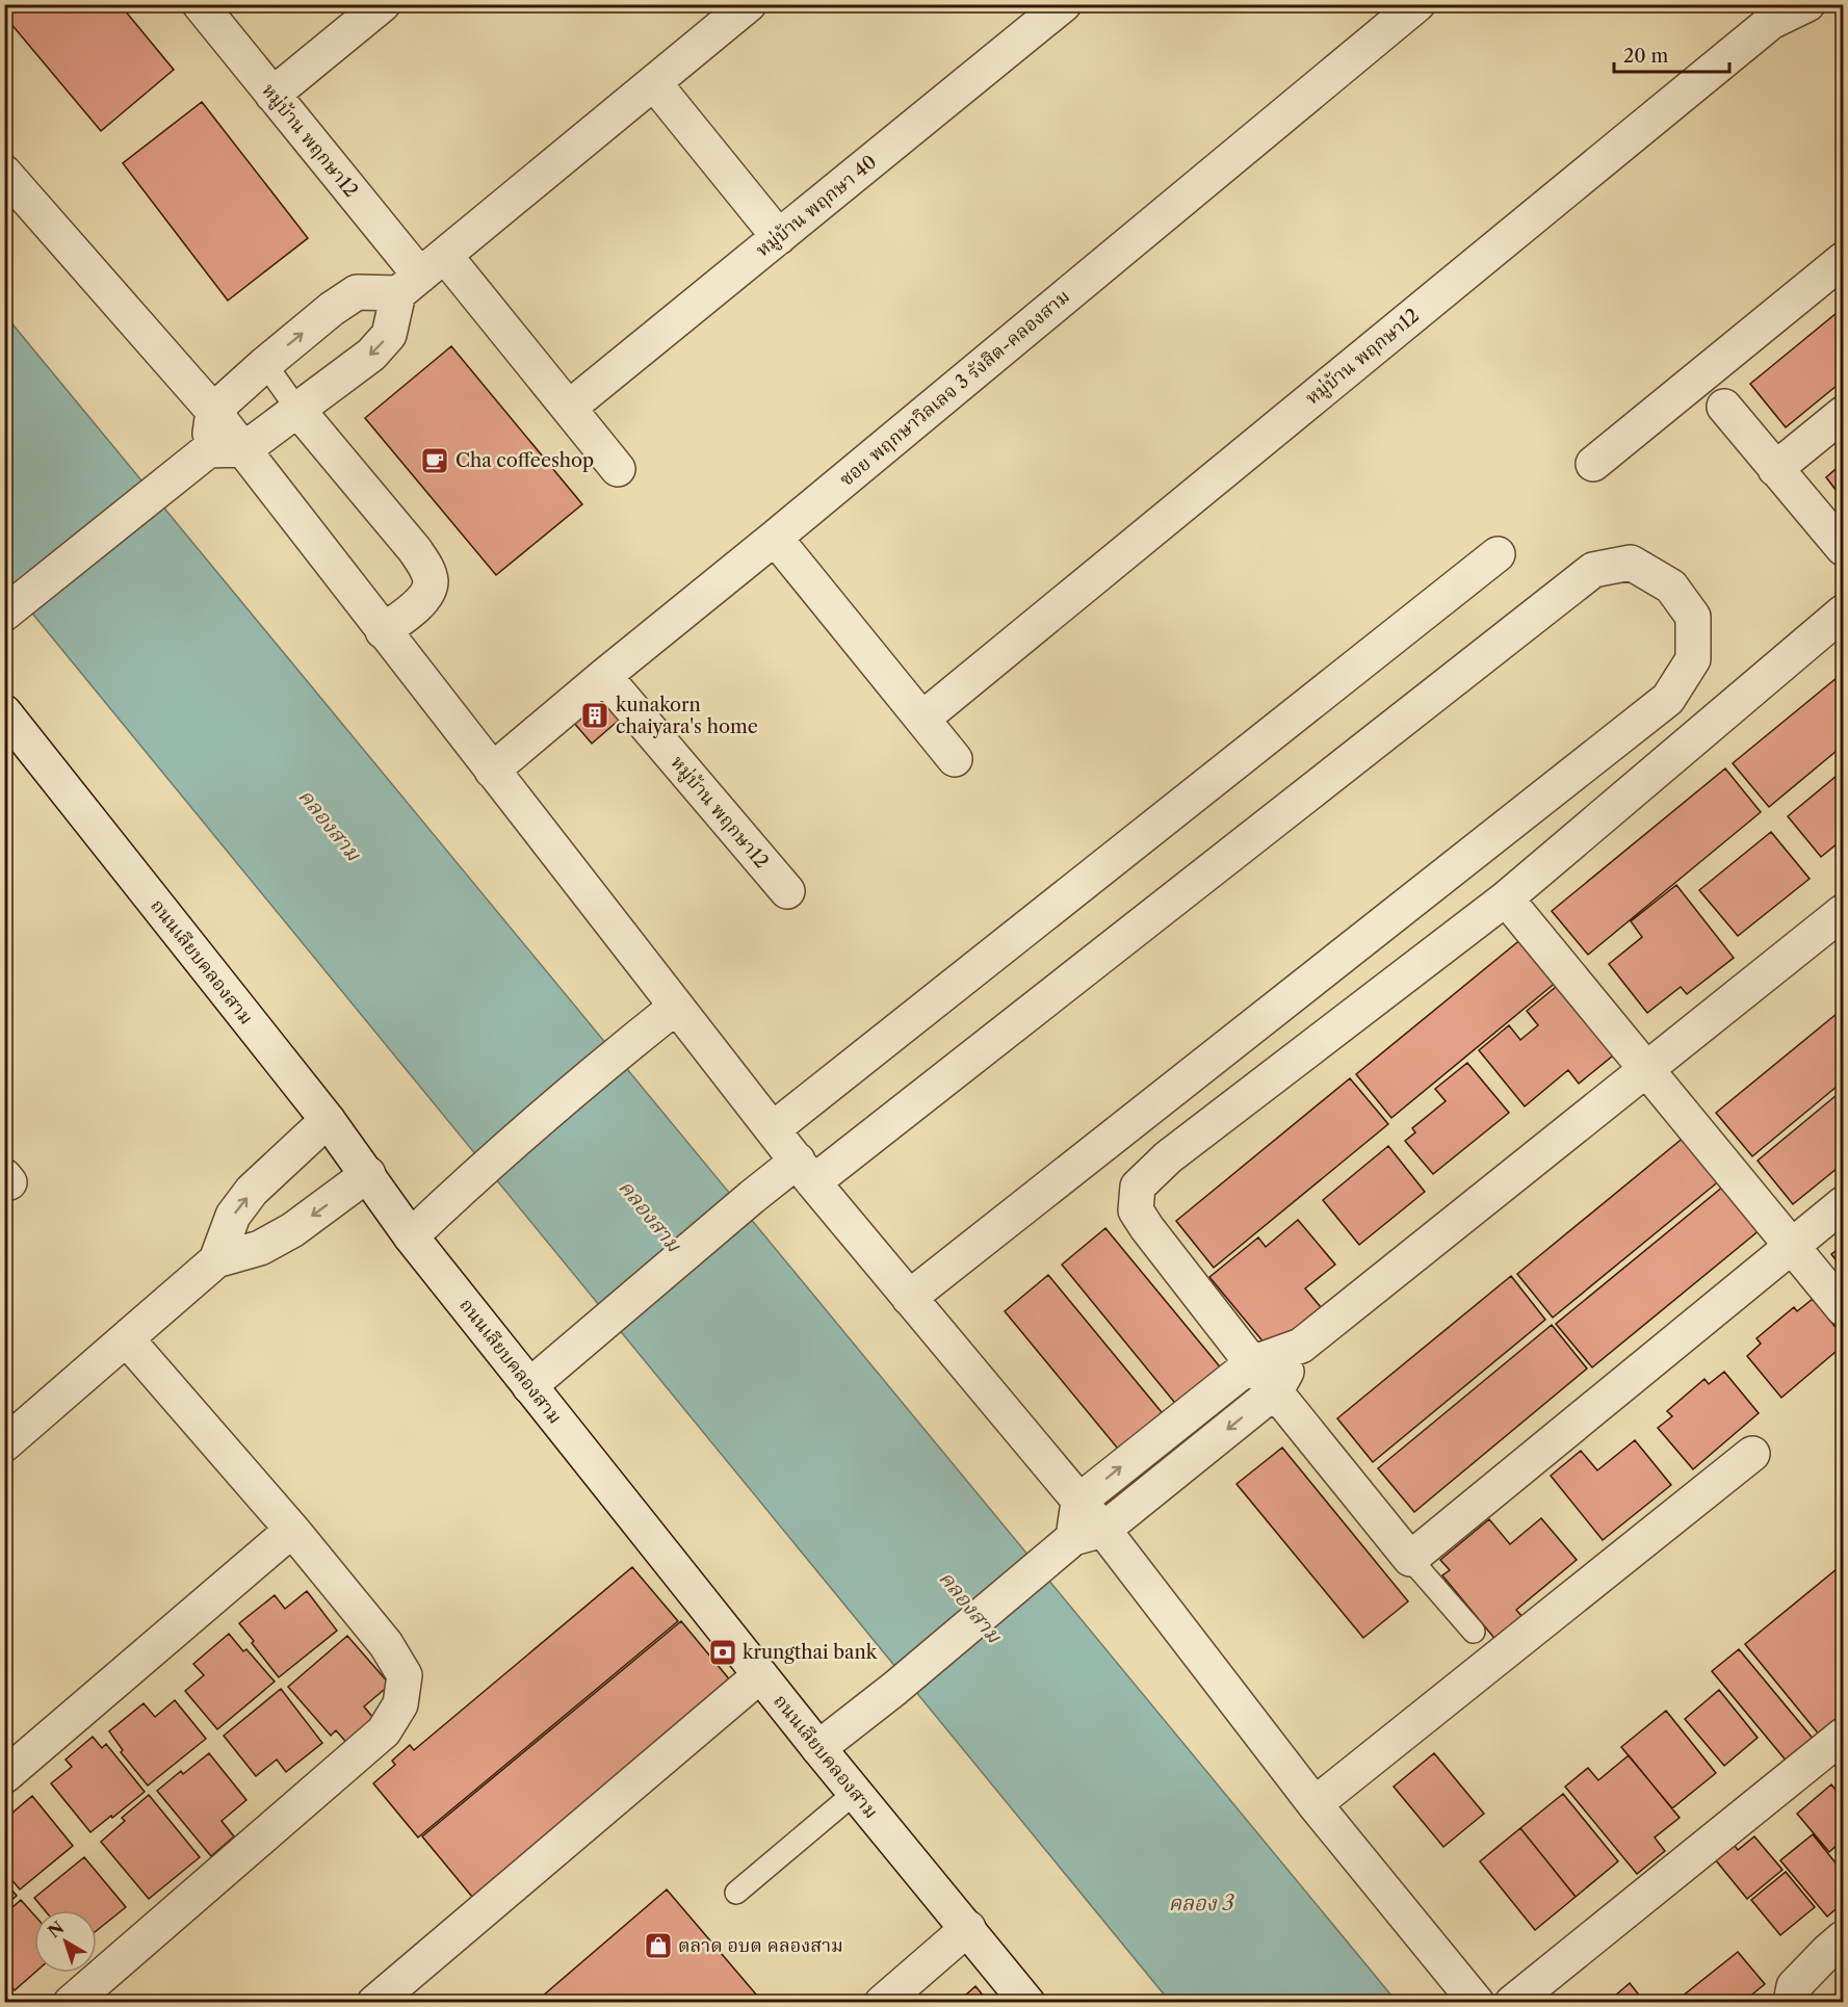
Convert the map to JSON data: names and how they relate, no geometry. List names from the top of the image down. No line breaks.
{"streets":{"street":["หมู่บ้าน พฤกษา12","หมู่บ้าน พฤกษา 40","ซอย พฤกษาวิลเลจ 3 รังสิต-คลองสาม","ถนนเลียบคลองสาม"]},"crossings":[["หมู่บ้าน พฤกษา12","หมู่บ้าน พฤกษา 40"],["หมู่บ้าน พฤกษา12","ซอย พฤกษาวิลเลจ 3 รังสิต-คลองสาม"]],"water":["คลองสาม","คลอง 3"],"places":{"cafe":["Cha coffeeshop"],"building":["kunakorn chaiyara's home"],"bank":["krungthai bank"],"shop":["ตลาด อบต คลองสาม"]},"scale_bar":"20 m","north":"top left"}
